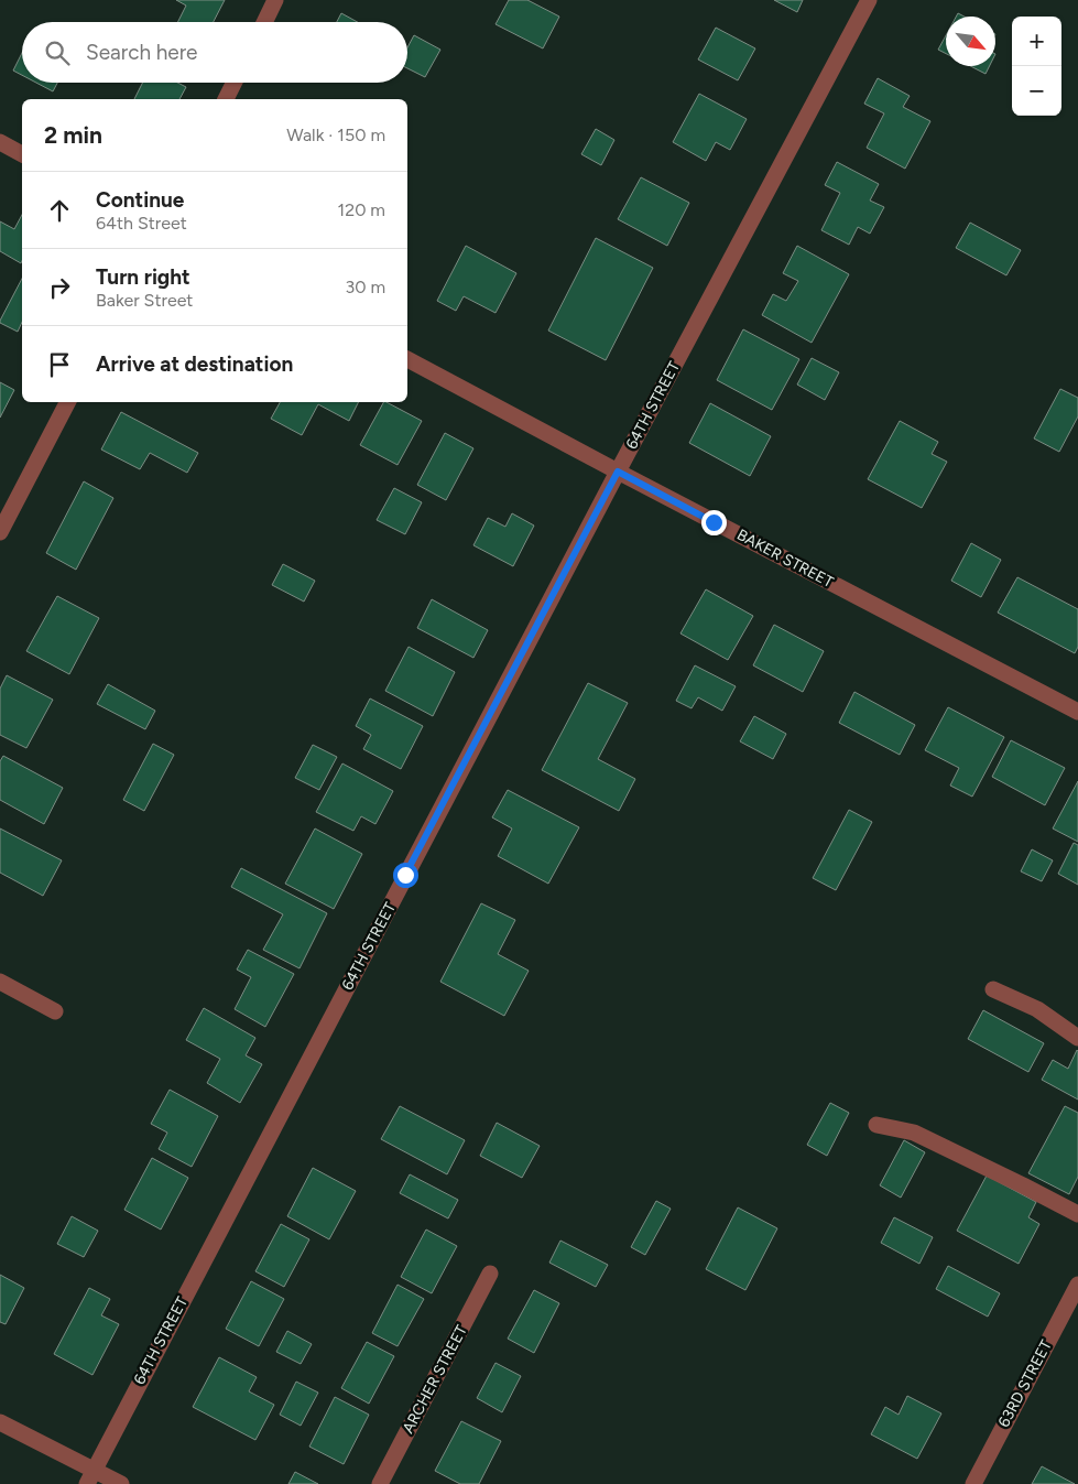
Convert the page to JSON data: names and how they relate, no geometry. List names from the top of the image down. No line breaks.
{"streets":{"street":["64TH STREET","BAKER STREET","ARCHER STREET","63RD STREET"]},"crossings":[["64TH STREET","BAKER STREET"]],"north":"bottom right","page":{"map_buttons":["+","−"],"search":"Search here","heading":["2 min","Walk · 150 m"],"list":[["Continue","64th Street","120 m"],["Turn right","Baker Street","30 m"],"Arrive at destination"]}}
